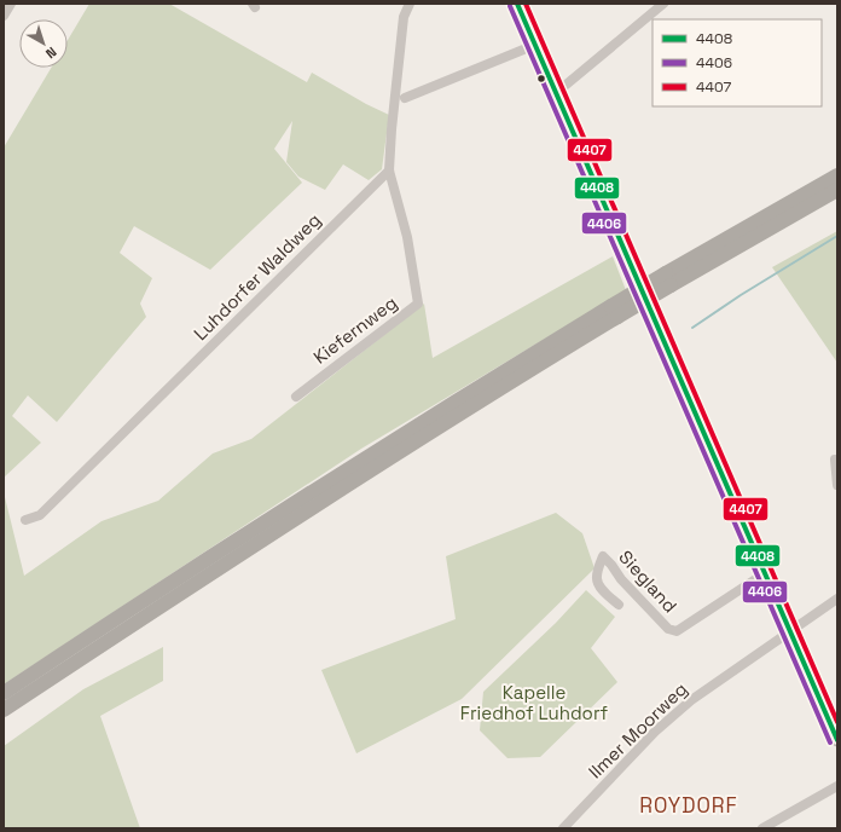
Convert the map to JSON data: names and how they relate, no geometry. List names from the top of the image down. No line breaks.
{"streets":{"street":["Luhdorfer Waldweg","Kiefernweg","Siegland","Ilmer Moorweg"]},"crossings":[["Luhdorfer Waldweg","Kiefernweg"]],"districts":["ROYDORF"],"parks":["Kapelle Friedhof Luhdorf"],"lines":["transit line 4408","transit line 4407","transit line 4406"],"legend":["4408","4406","4407"],"north":"bottom right"}
